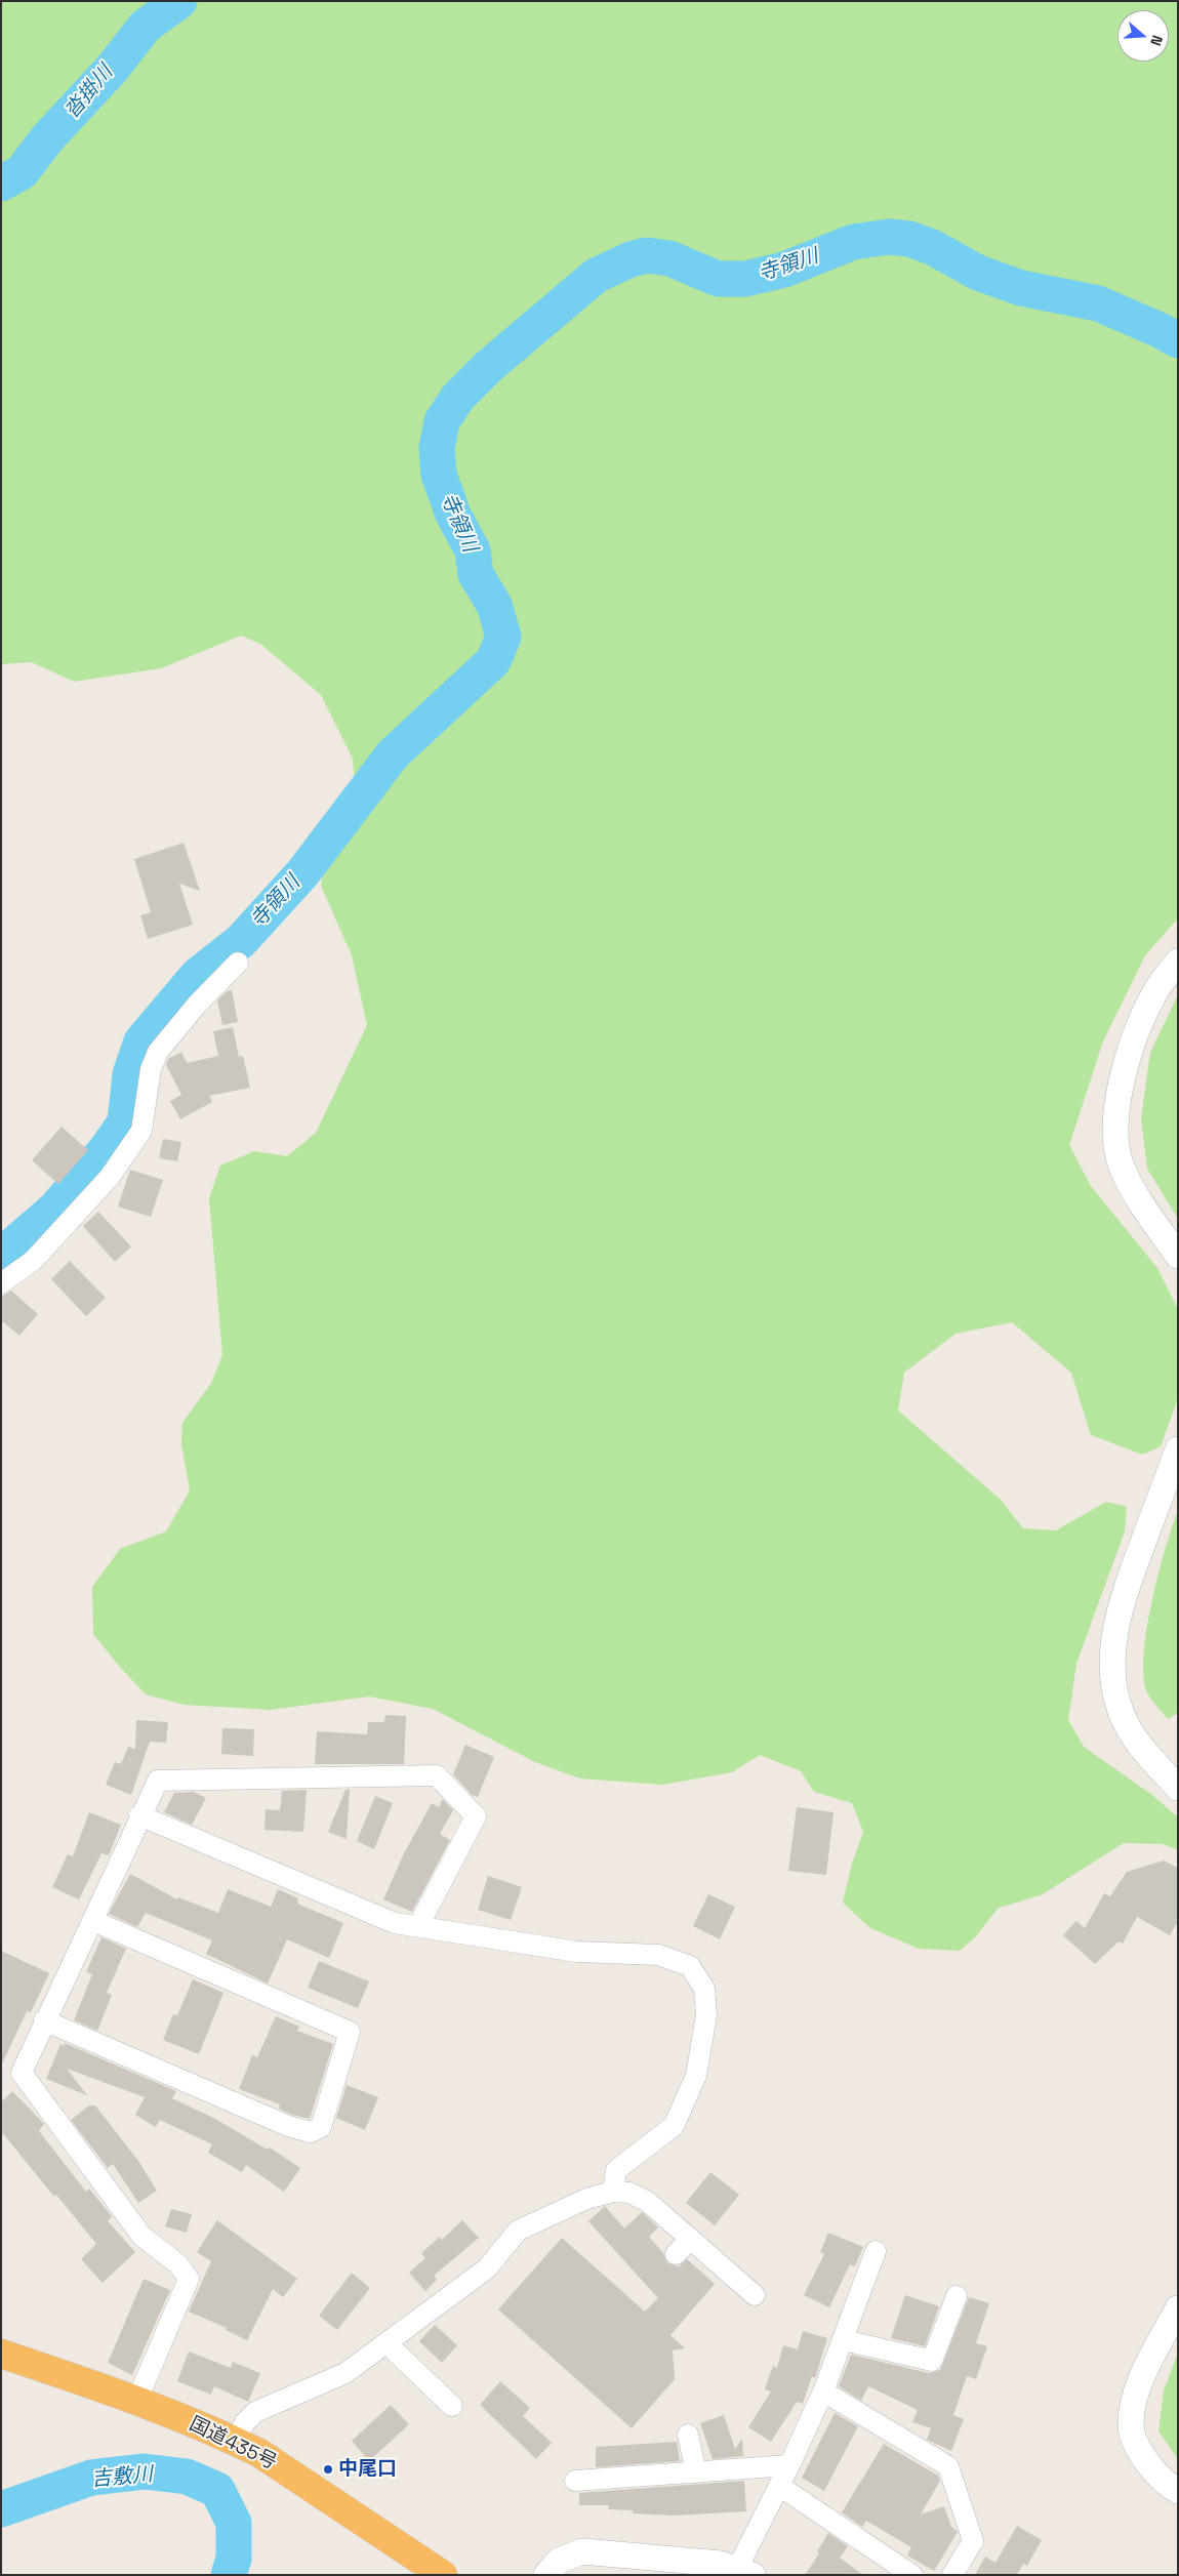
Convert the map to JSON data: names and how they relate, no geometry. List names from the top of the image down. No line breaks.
{"streets":{"highway":["国道435号"]},"water":["沓掛川","寺領川","吉敷川"],"places":["中尾口"],"north":"right"}
